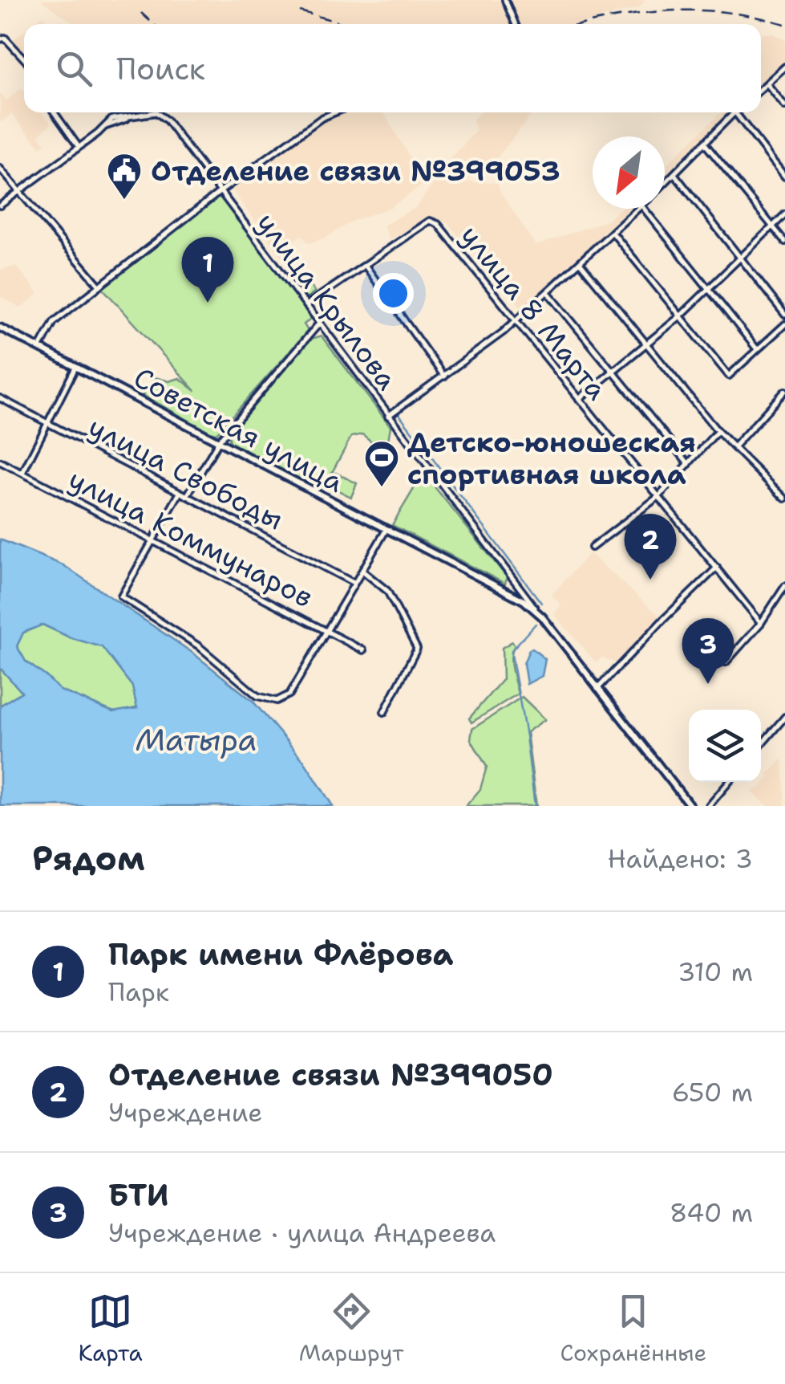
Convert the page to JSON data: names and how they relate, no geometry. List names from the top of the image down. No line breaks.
{"streets":{"main road":["Советская улица"],"street":["улица Крылова","улица 8 Марта","улица Свободы","улица Коммунаров"]},"crossings":[["улица Крылова","улица 8 Марта"],["улица Крылова","Советская улица"]],"water":["Матыра"],"places":{"public building":["Отделение связи №399053"],"sports":["Детско-юношеская спортивная школа"]},"north":"bottom left","page":{"search":"Поиск","pins":["1","2","3"],"heading":["Рядом","Найдено: 3"],"list":[{"mark":"1","name":"Парк имени Флёрова","note":"Парк","value":"310 m"},{"mark":"2","name":"Отделение связи №399050","note":"Учреждение","value":"650 m"},{"mark":"3","name":"БТИ","note":"Учреждение · улица Андреева","value":"840 m"}],"nav":["Карта","Маршрут","Сохранённые"]}}
